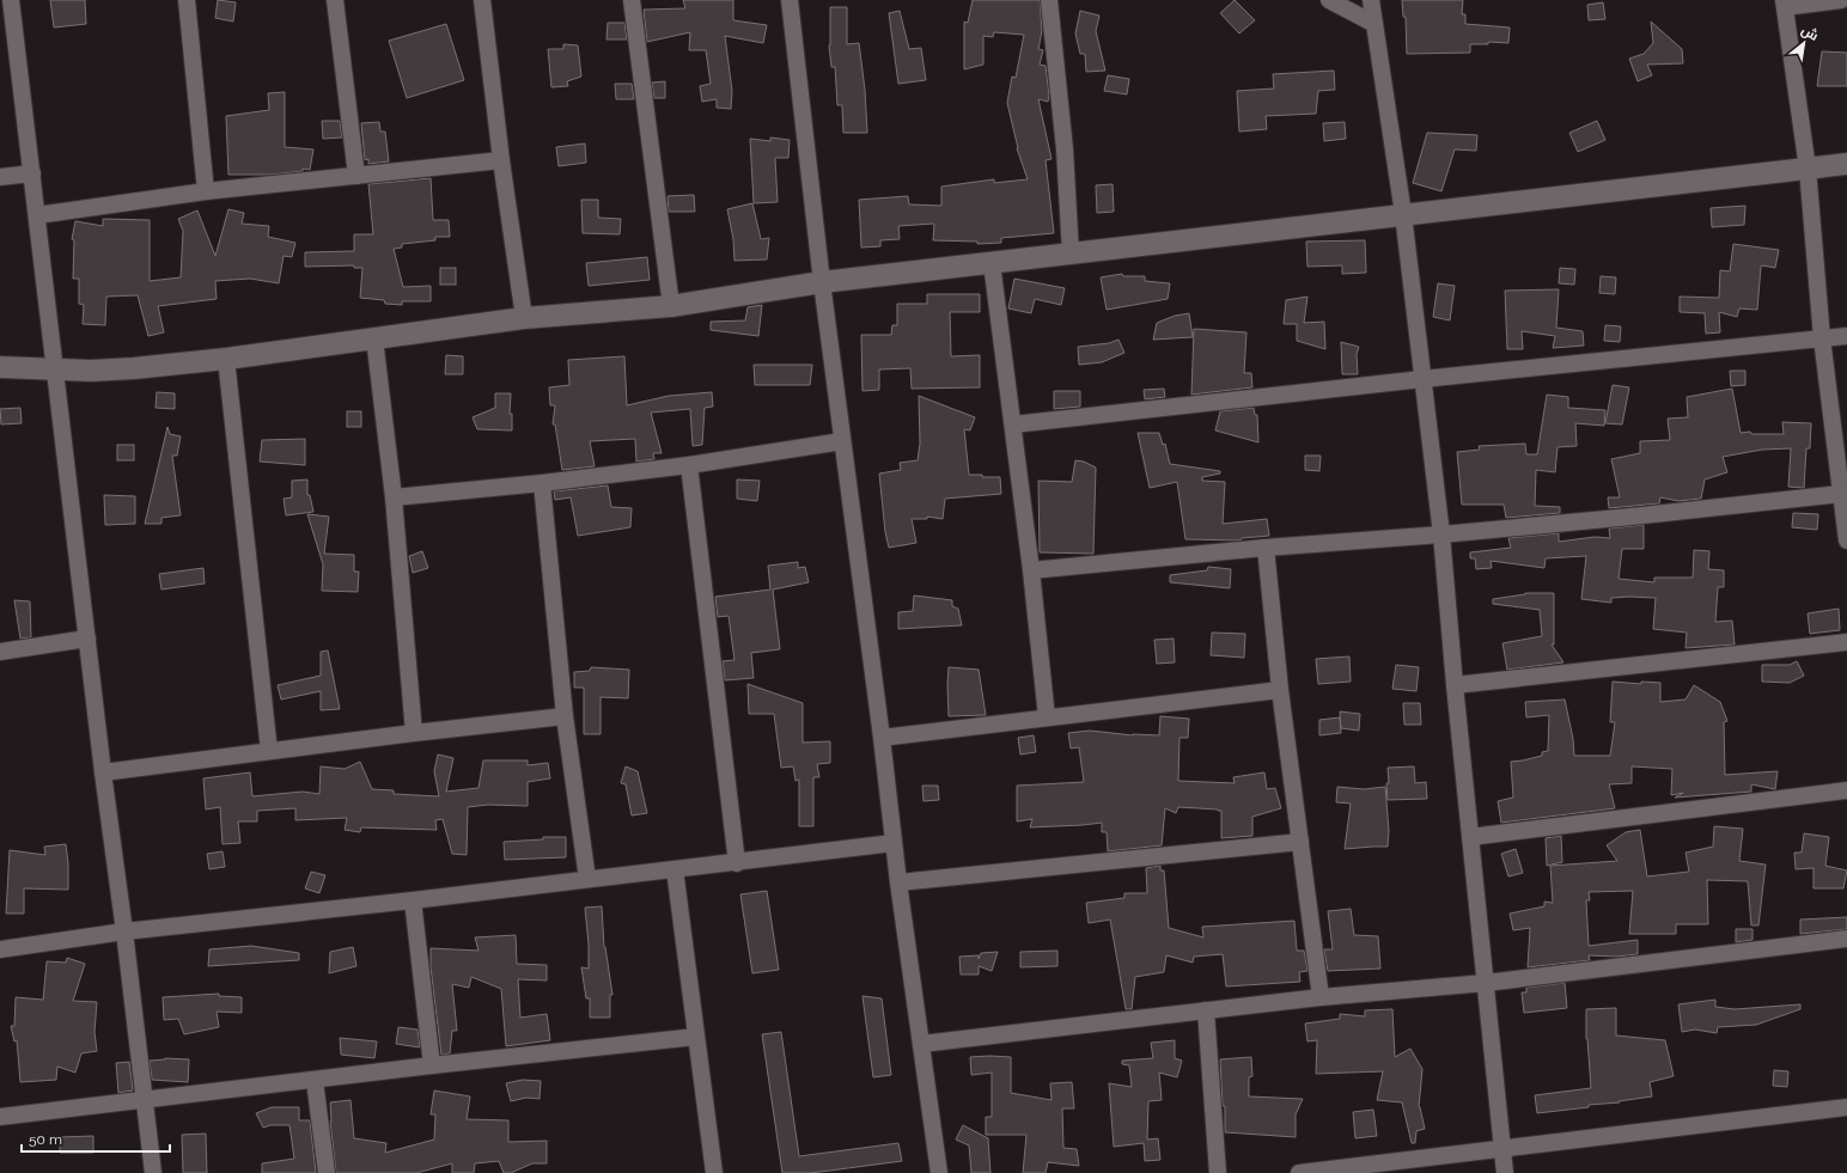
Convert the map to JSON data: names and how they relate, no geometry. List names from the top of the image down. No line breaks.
{"scale_bar":"50 m","north":"top right"}
